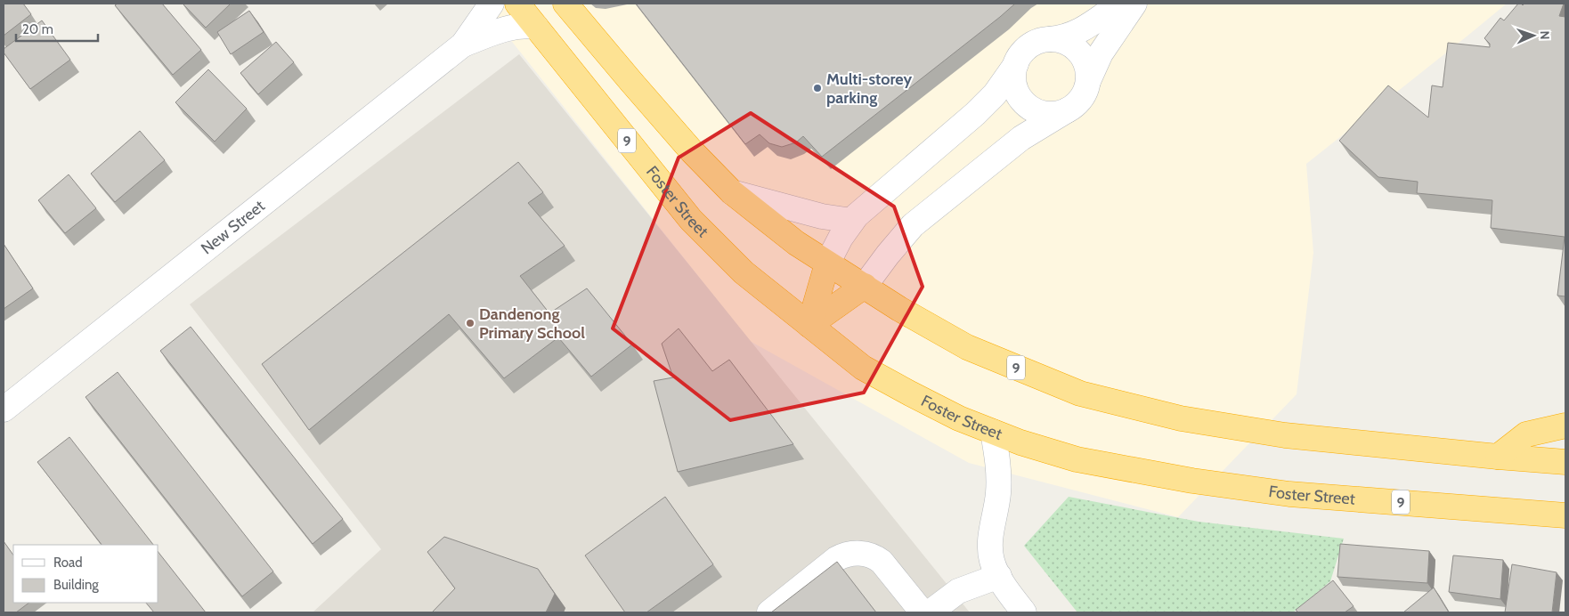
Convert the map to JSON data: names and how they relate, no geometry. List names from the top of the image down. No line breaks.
{"streets":{"highway":["9","Foster Street"],"street":["New Street"]},"crossings":[["Foster Street","New Street"]],"places":["Multi-storey parking","Dandenong Primary School"],"legend":["Road","Building"],"scale_bar":"20 m","north":"right"}
